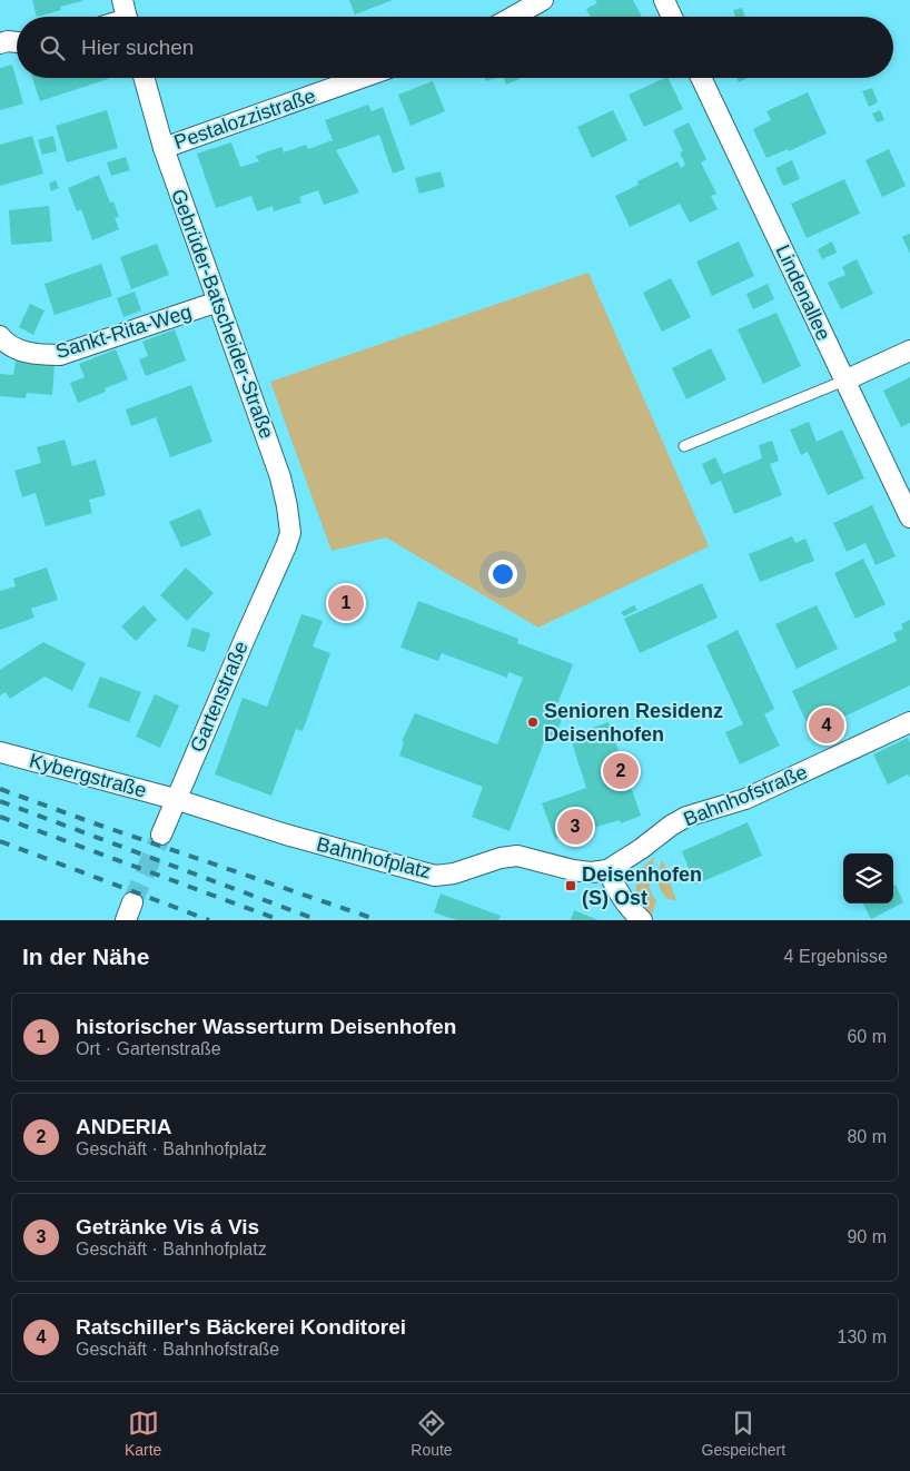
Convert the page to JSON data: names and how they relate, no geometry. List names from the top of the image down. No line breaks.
{"streets":{"street":["Pestalozzistraße","Lindenallee","Gebrüder-Batscheider-Straße","Sankt-Rita-Weg","Gartenstraße","Kybergstraße","Bahnhofstraße","Bahnhofplatz"]},"crossings":[["Pestalozzistraße","Gebrüder-Batscheider-Straße"],["Gebrüder-Batscheider-Straße","Sankt-Rita-Weg"],["Gebrüder-Batscheider-Straße","Gartenstraße"],["Gartenstraße","Kybergstraße"],["Gartenstraße","Bahnhofplatz"],["Kybergstraße","Bahnhofplatz"],["Bahnhofstraße","Bahnhofplatz"]],"places":{"other":["Senioren Residenz Deisenhofen"],"transit":["Deisenhofen (S) Ost"]},"page":{"search":"Hier suchen","pins":["1","4","2","3"],"heading":["In der Nähe","4 Ergebnisse"],"list":[{"mark":"1","name":"historischer Wasserturm Deisenhofen","note":"Ort · Gartenstraße","value":"60 m"},{"mark":"2","name":"ANDERIA","note":"Geschäft · Bahnhofplatz","value":"80 m"},{"mark":"3","name":"Getränke Vis á Vis","note":"Geschäft · Bahnhofplatz","value":"90 m"},{"mark":"4","name":"Ratschiller's Bäckerei Konditorei","note":"Geschäft · Bahnhofstraße","value":"130 m"}],"nav":["Karte","Route","Gespeichert"]}}
